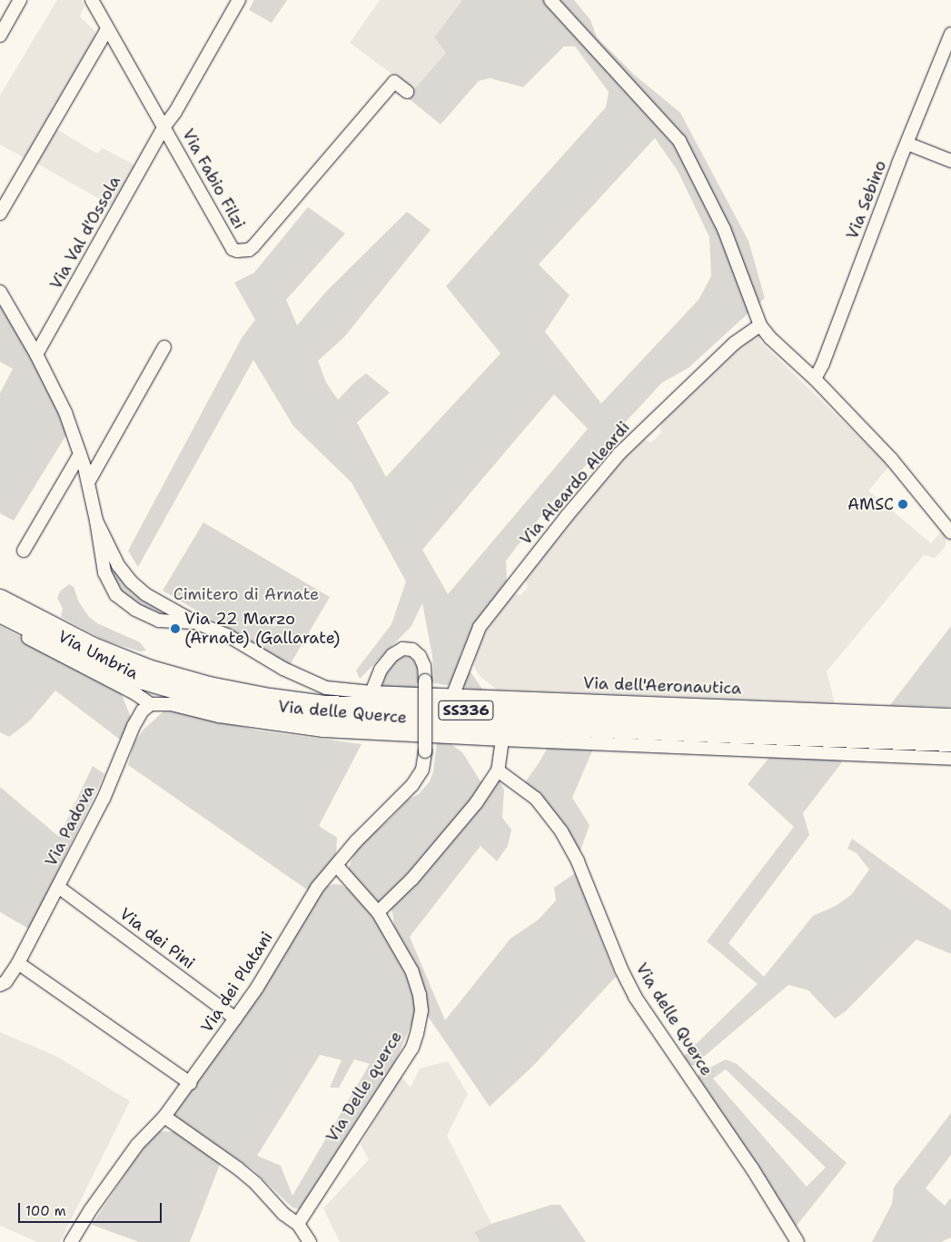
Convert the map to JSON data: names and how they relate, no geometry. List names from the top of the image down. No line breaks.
{"streets":{"highway":["SS336"],"street":["Via Fabio Filzi","Via Sebino","Via Val d'Ossola","Via Aleardo Aleardi","Via Umbria","Via dell'Aeronautica","Via delle Querce","Via Padova","Via dei Pini","Via dei Platani","Via Delle querce"]},"crossings":[["Via Fabio Filzi","Via Val d'Ossola"],["Via Aleardo Aleardi","Via dell'Aeronautica"],["Via Umbria","Via delle Querce"],["Via Umbria","Via Padova"],["Via dell'Aeronautica","Via dei Platani"],["Via delle Querce","Via Padova"],["Via Padova","Via dei Pini"],["Via dei Pini","Via dei Platani"]],"parks":["Cimitero di Arnate"],"places":["AMSC","Via 22 Marzo (Arnate) (Gallarate)"],"scale_bar":"100 m"}
